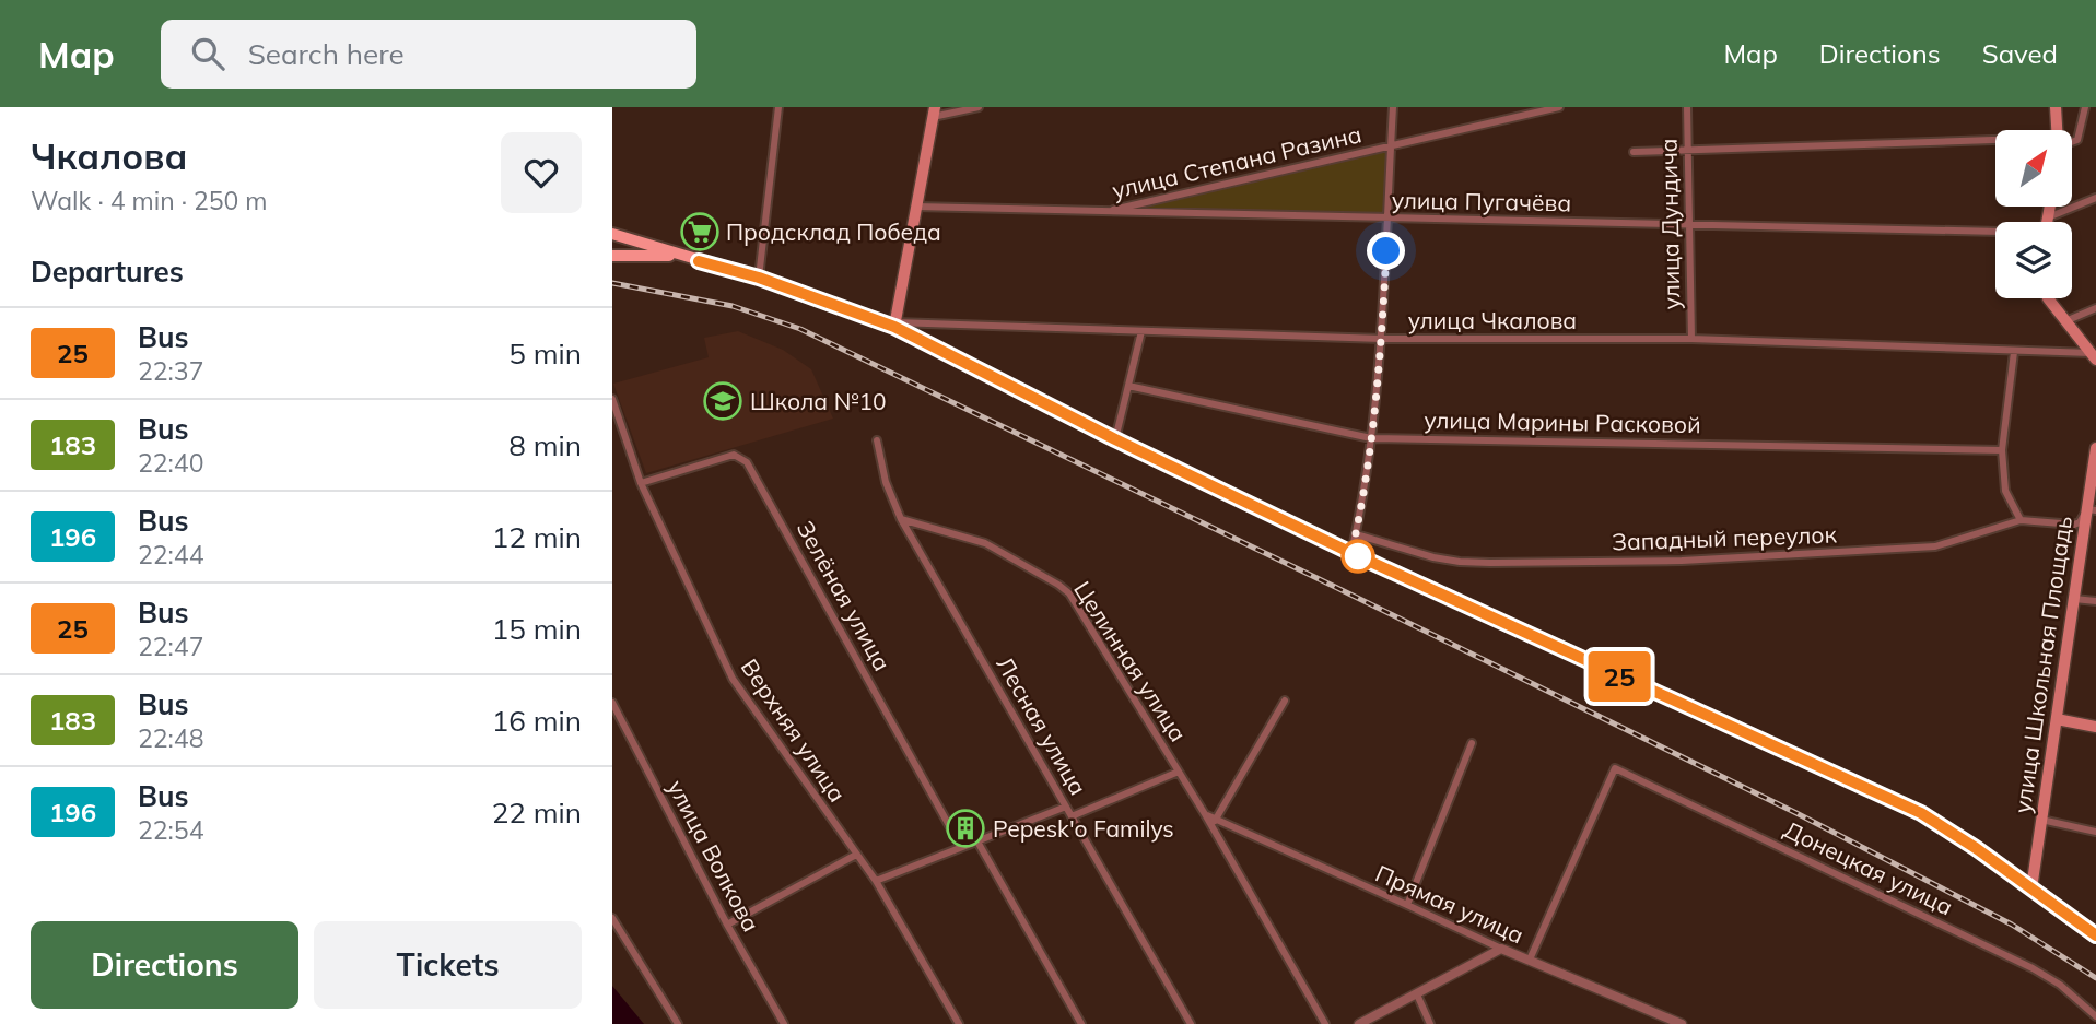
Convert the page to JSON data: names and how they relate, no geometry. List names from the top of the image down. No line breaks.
{"streets":{"main road":["улица Школьная Площадь"],"street":["улица Степана Разина","улица Пугачёва","улица Дундича","улица Чкалова","улица Марины Расковой","Западный переулок","Зелёная улица","Целинная улица","Лесная улица","Верхняя улица","улица Волкова","Донецкая улица","Прямая улица"]},"crossings":[["улица Степана Разина","улица Пугачёва"],["улица Пугачёва","улица Дундича"],["улица Дундича","улица Чкалова"],["улица Чкалова","улица Школьная Площадь"],["улица Марины Расковой","улица Школьная Площадь"],["Западный переулок","улица Школьная Площадь"],["Зелёная улица","Верхняя улица"],["Целинная улица","Лесная улица"],["Целинная улица","Прямая улица"],["Донецкая улица","Прямая улица"]],"places":{"supermarket":["Продсклад Победа"],"school or university":["Школа №10"],"building":["Pepesk'o Familys"]},"lines":["bus line 25"],"north":"top right","page":{"header":"Map","search":"Search here","nav":["Map","Directions","Saved"],"heading":[["Чкалова","Walk · 4 min · 250 m"],"Departures"],"on_map":"25","list":[{"mark":"25","name":"Bus","note":"22:37","value":"5 min"},{"mark":"183","name":"Bus","note":"22:40","value":"8 min"},{"mark":"196","name":"Bus","note":"22:44","value":"12 min"},{"mark":"25","name":"Bus","note":"22:47","value":"15 min"},{"mark":"183","name":"Bus","note":"22:48","value":"16 min"},{"mark":"196","name":"Bus","note":"22:54","value":"22 min"}],"buttons":["Directions","Tickets"]}}
